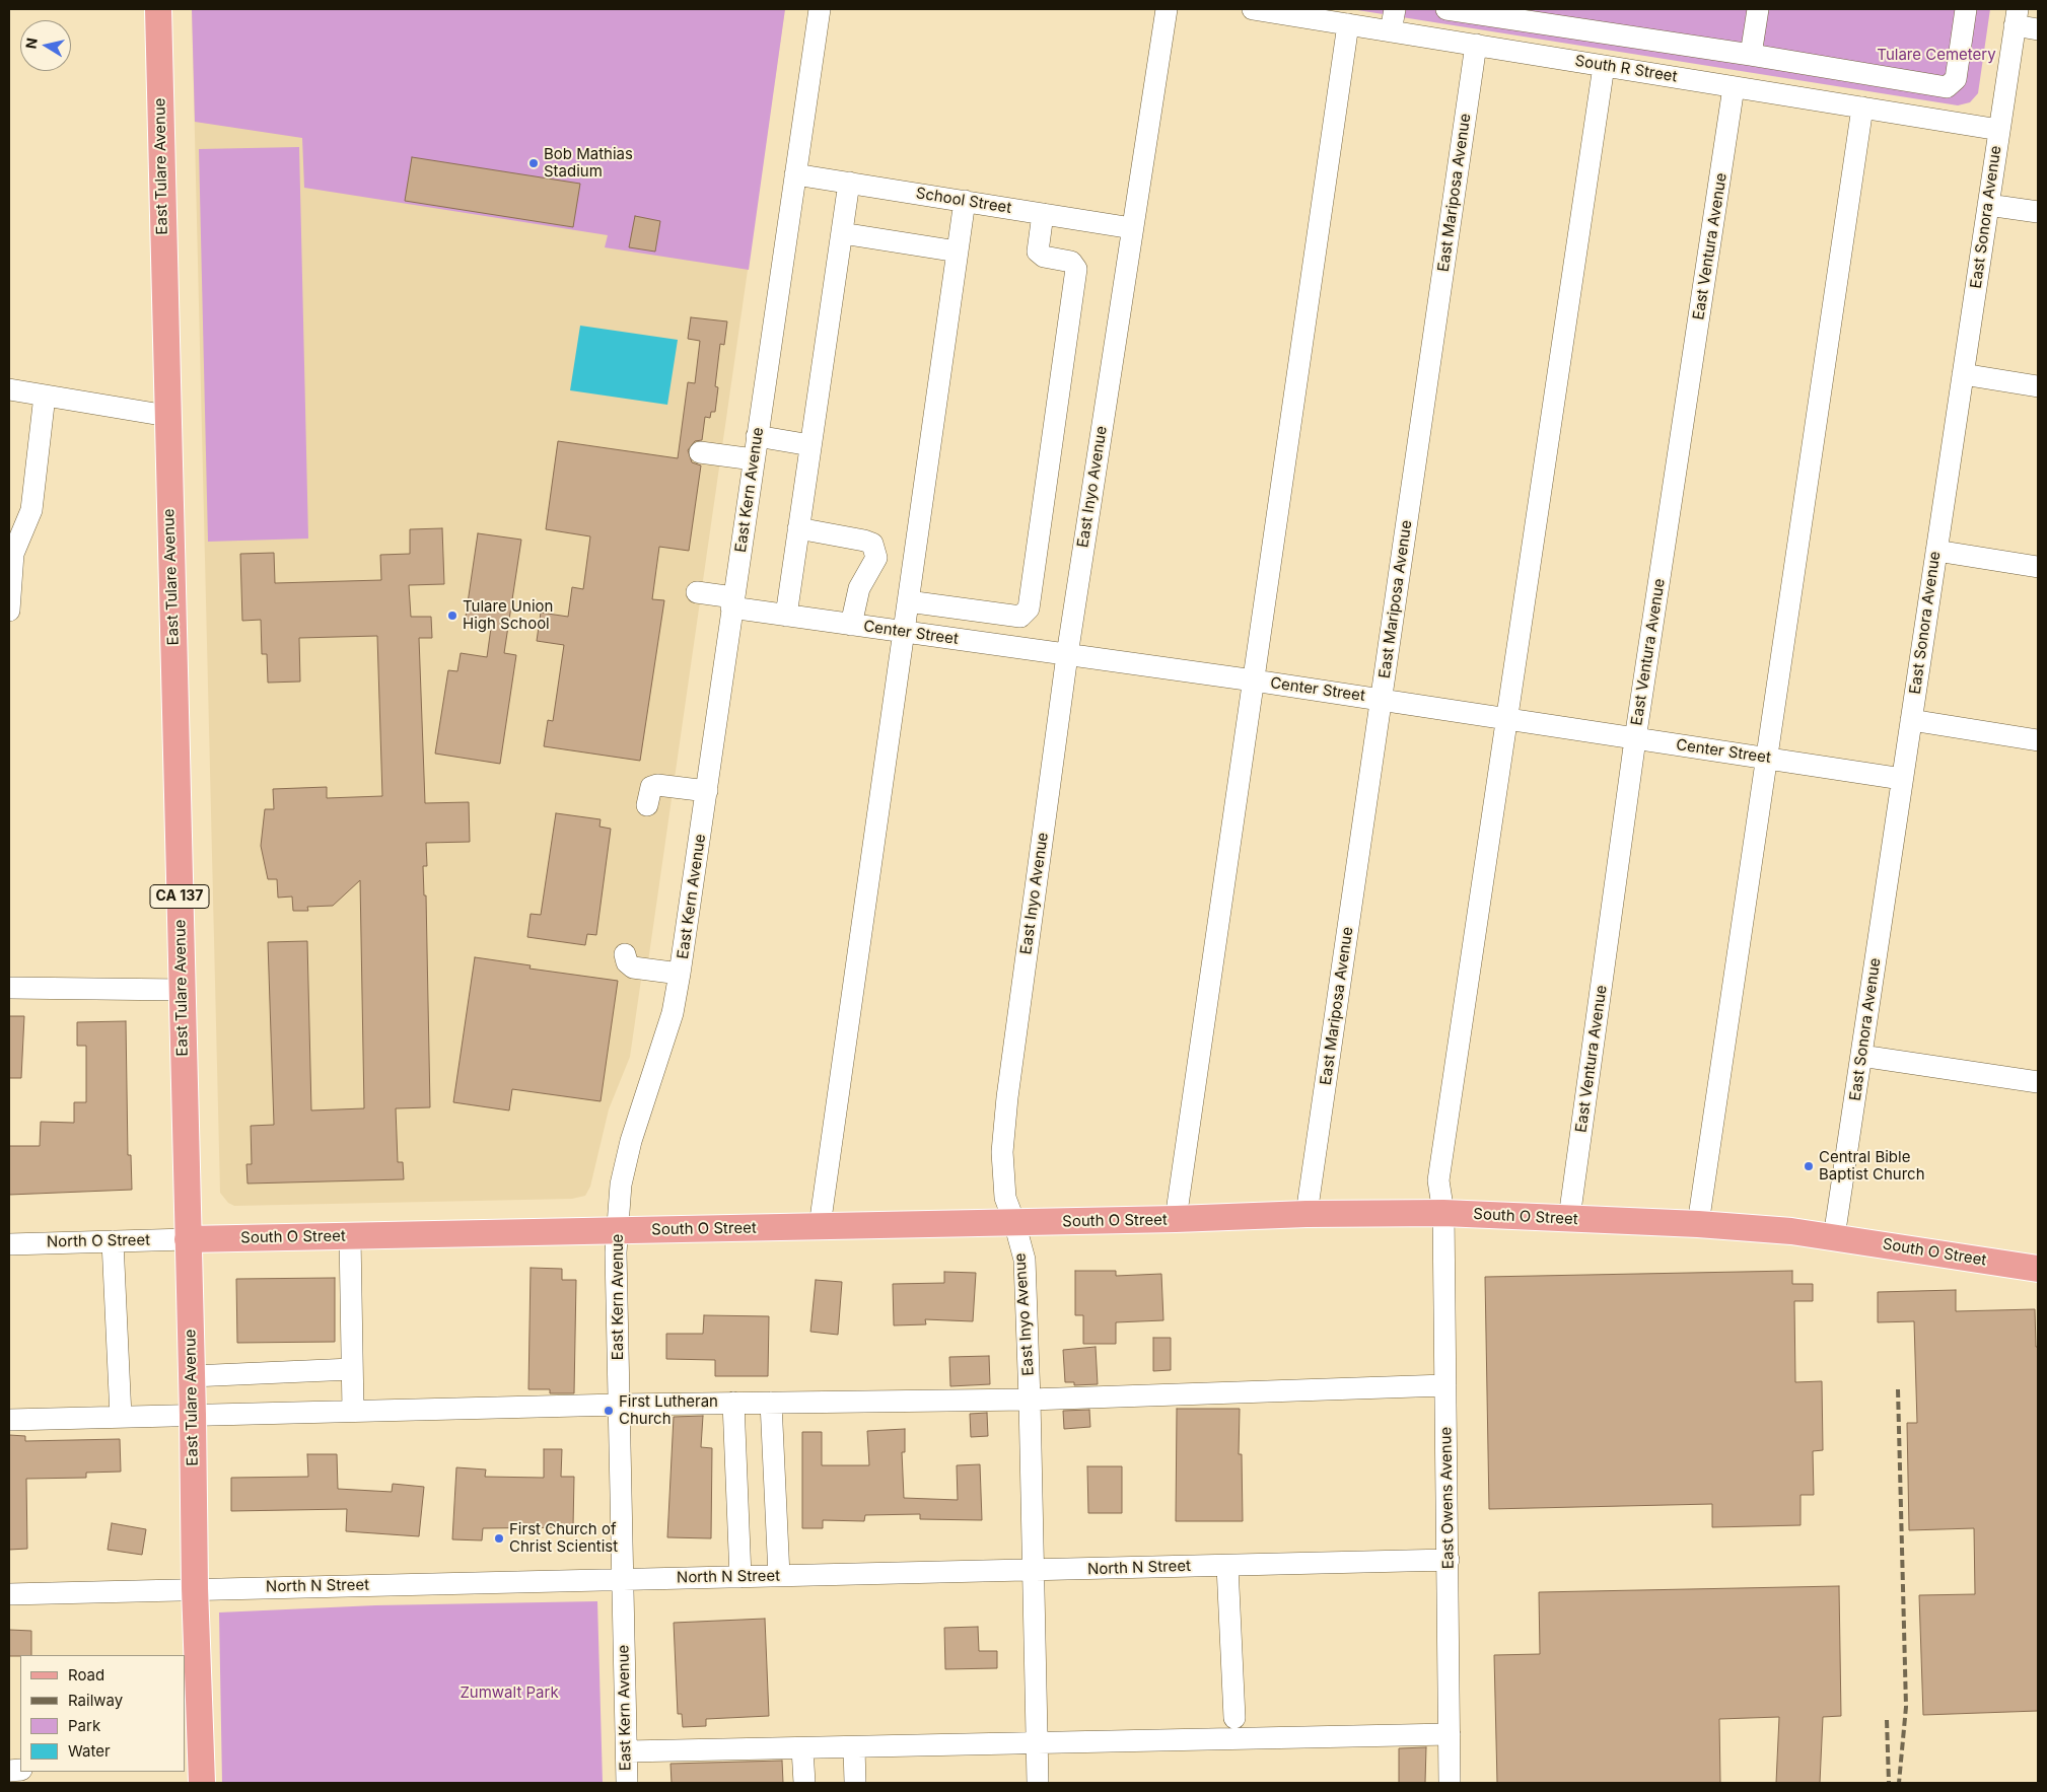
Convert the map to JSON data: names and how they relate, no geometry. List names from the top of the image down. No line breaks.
{"streets":{"main road":["East Tulare Avenue","CA 137","South O Street"],"street":["South R Street","East Mariposa Avenue","School Street","East Sonora Avenue","East Ventura Avenue","East Inyo Avenue","East Kern Avenue","Center Street","North O Street","East Owens Avenue","North N Street"]},"crossings":[["South R Street","East Mariposa Avenue"],["South R Street","East Sonora Avenue"],["South R Street","East Ventura Avenue"],["South R Street","East Owens Avenue"],["East Tulare Avenue","South O Street"],["East Tulare Avenue","North O Street"],["East Tulare Avenue","North N Street"],["East Mariposa Avenue","Center Street"],["East Mariposa Avenue","South O Street"],["School Street","East Inyo Avenue"],["School Street","East Kern Avenue"],["East Sonora Avenue","Center Street"],["East Sonora Avenue","South O Street"],["East Ventura Avenue","Center Street"],["East Ventura Avenue","South O Street"],["East Inyo Avenue","Center Street"],["East Inyo Avenue","South O Street"],["East Inyo Avenue","North N Street"],["East Kern Avenue","Center Street"],["East Kern Avenue","South O Street"],["East Kern Avenue","North N Street"],["Center Street","East Owens Avenue"],["South O Street","North O Street"],["South O Street","East Owens Avenue"],["East Owens Avenue","North N Street"]],"parks":["Tulare Cemetery","Zumwalt Park"],"places":["Bob Mathias Stadium","Tulare Union High School","Central Bible Baptist Church","First Lutheran Church","First Church of Christ Scientist"],"legend":["Road","Railway","Park","Water"],"north":"left"}
